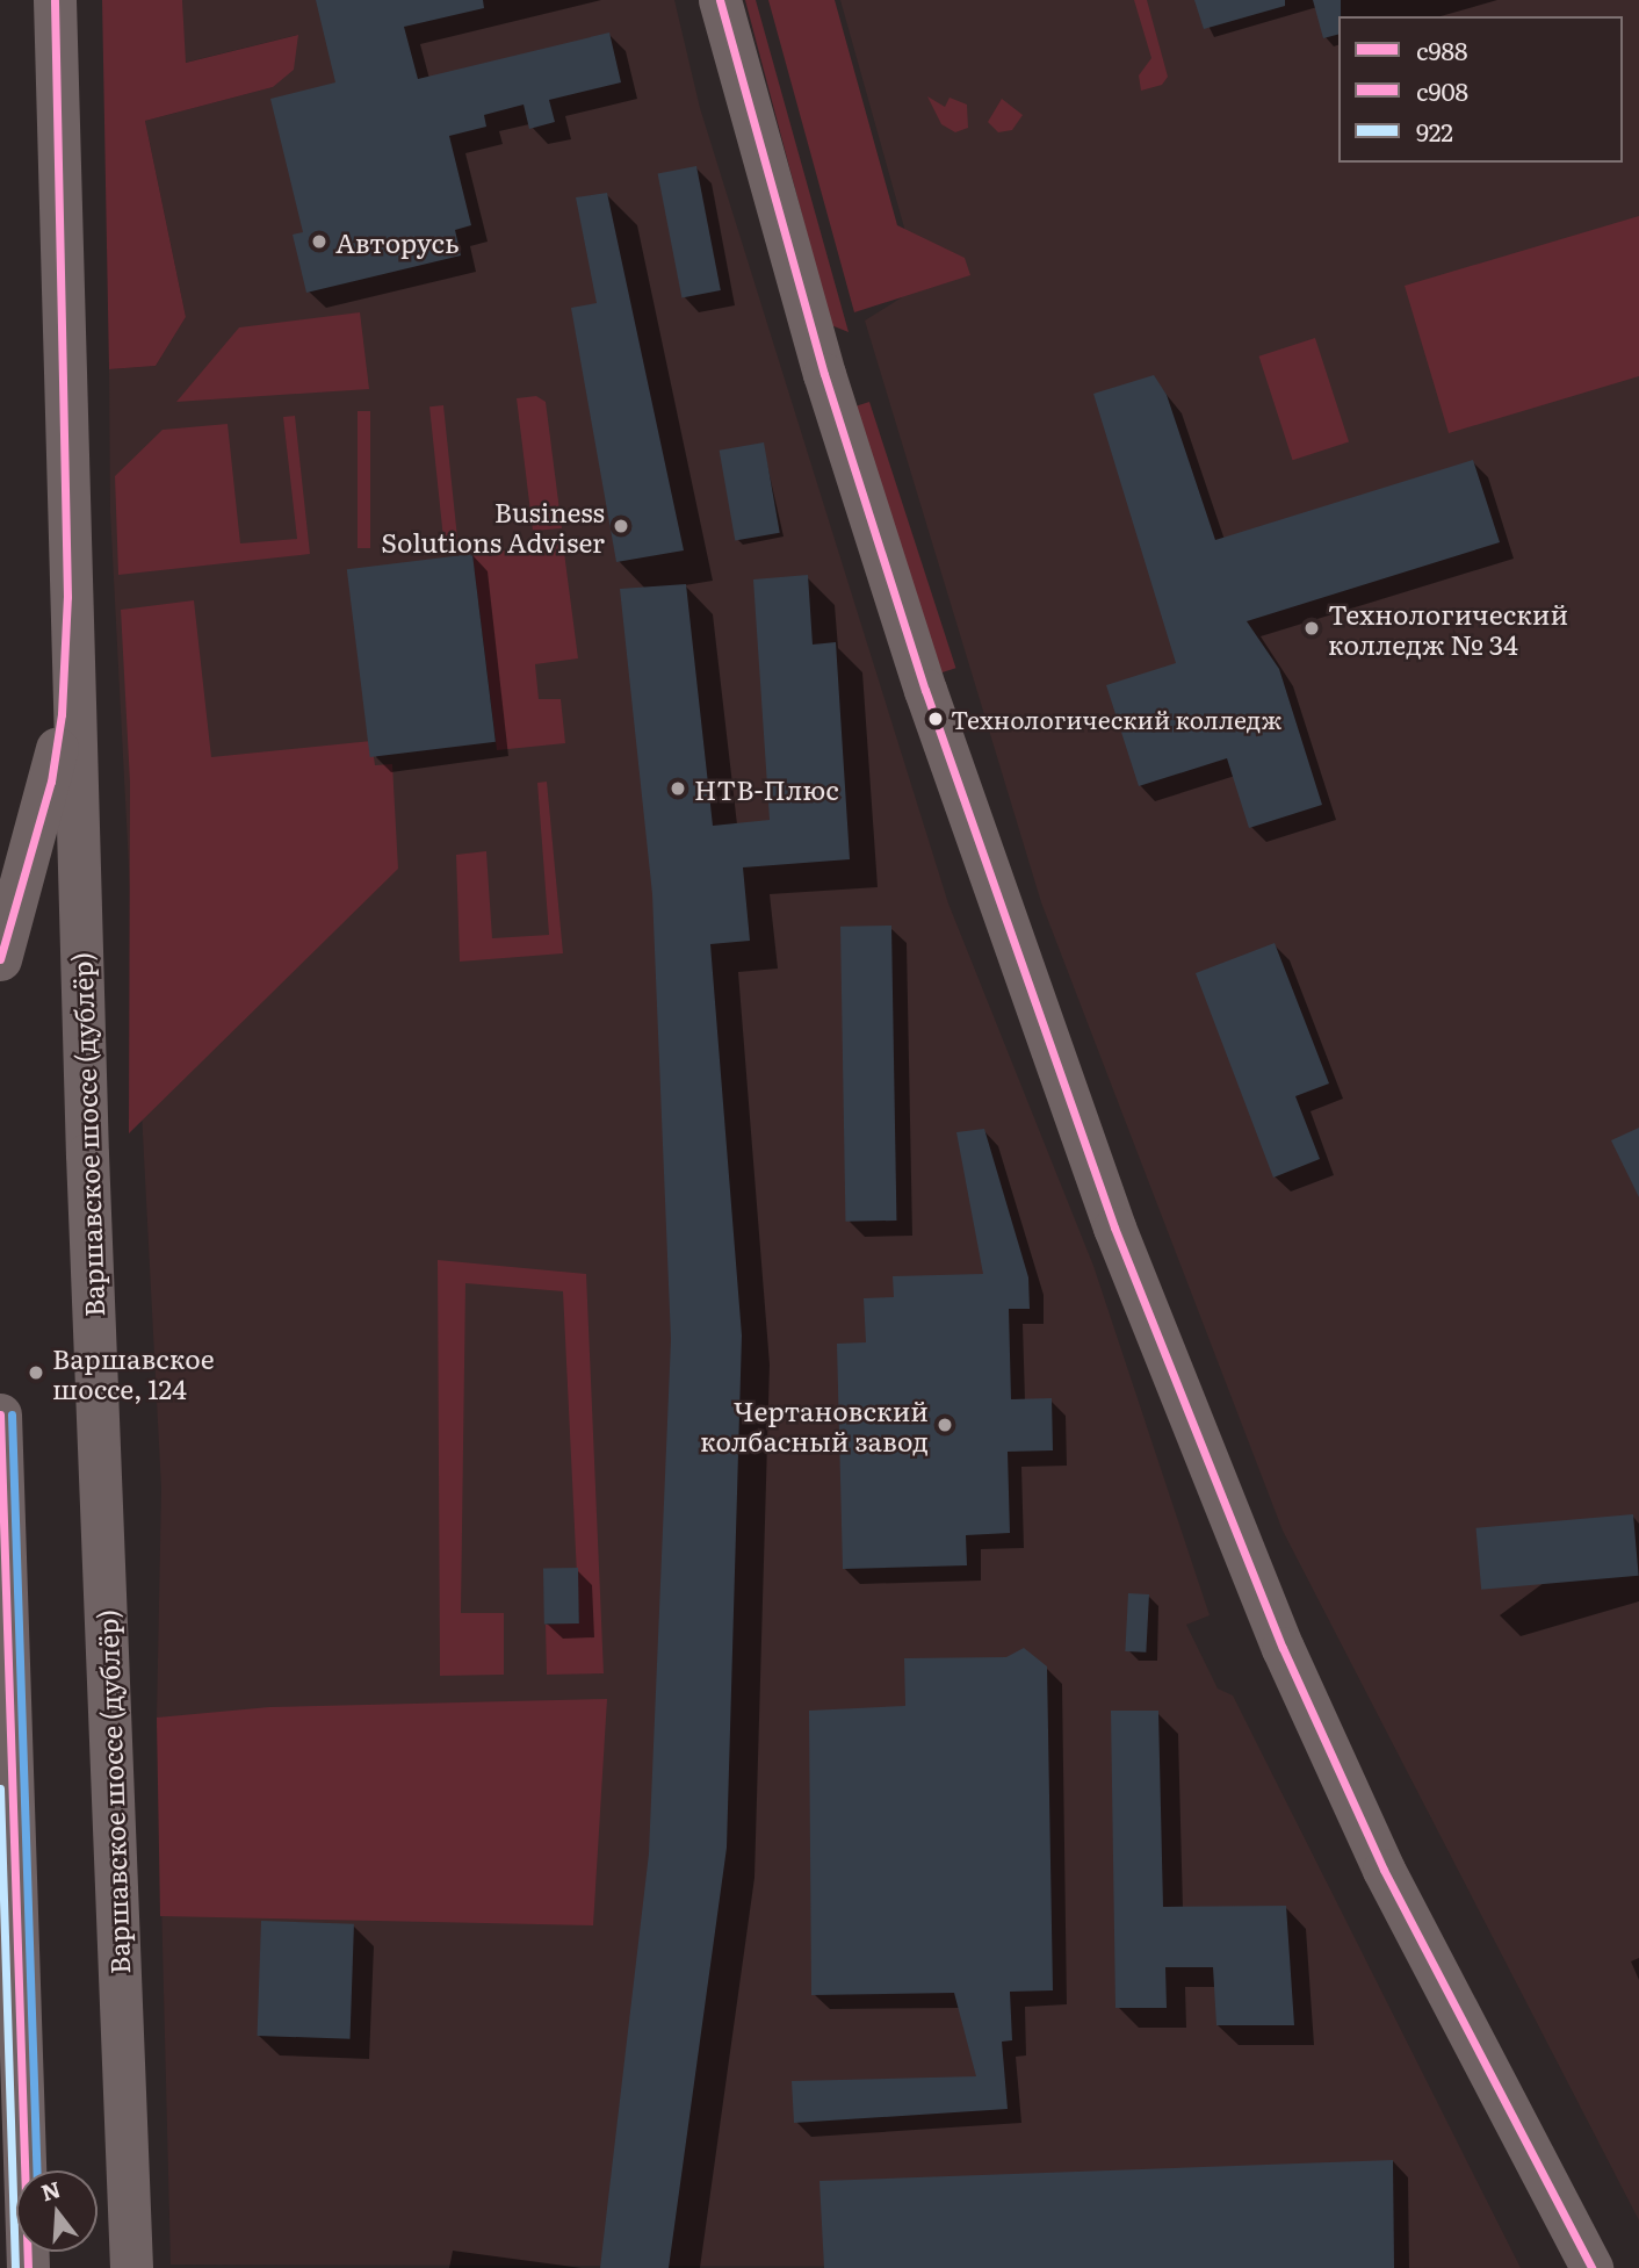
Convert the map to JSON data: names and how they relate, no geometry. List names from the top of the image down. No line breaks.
{"streets":{"main road":["Варшавское шоссе (дублёр)"]},"places":["Авторусь","Business Solutions Adviser","Технологический колледж № 34","Технологический колледж","НТВ-Плюс","Варшавское шоссе, 124","Чертановский колбасный завод"],"lines":["transit line с988","transit line с908","transit line 922"],"legend":["с988","с908","922"],"north":"top"}
